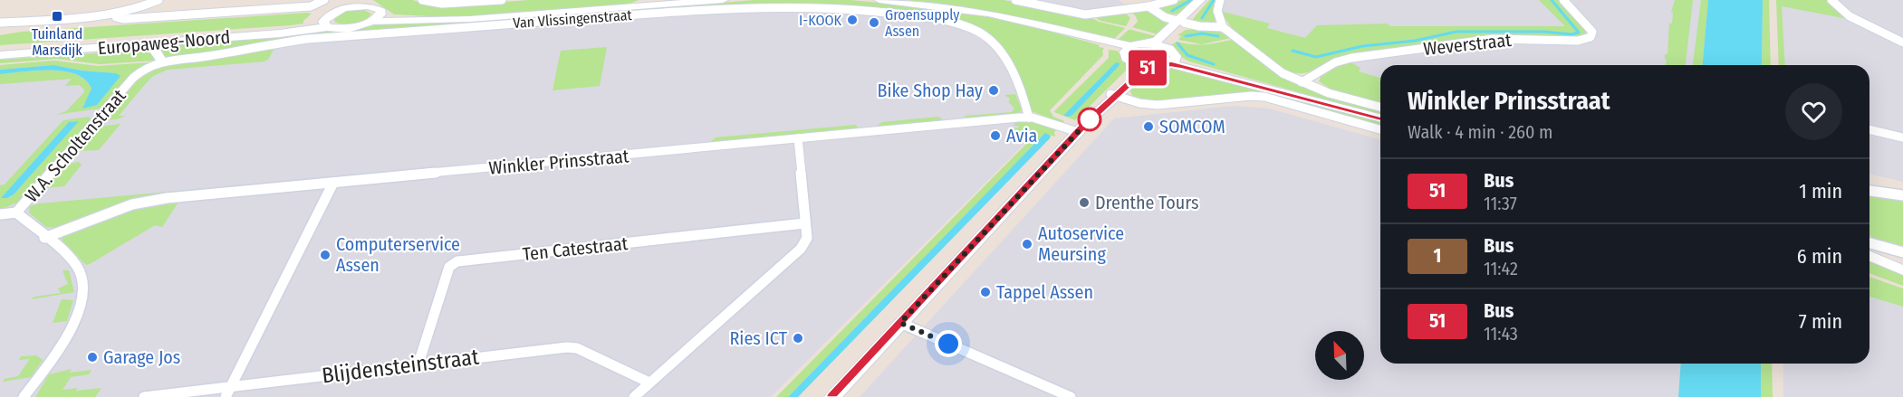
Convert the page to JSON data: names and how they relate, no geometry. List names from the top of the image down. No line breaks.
{"streets":{"main road":["Europaweg-Noord"],"street":["Van Vlissingenstraat","Weverstraat","W.A. Scholtenstraat","Winkler Prinsstraat","Ten Catestraat","Blijdensteinstraat"]},"crossings":[["Van Vlissingenstraat","W.A. Scholtenstraat"],["Van Vlissingenstraat","Winkler Prinsstraat"],["W.A. Scholtenstraat","Winkler Prinsstraat"],["Ten Catestraat","Blijdensteinstraat"]],"places":{"transit":["Tuinland Marsdijk"],"other":["I-KOOK","Groensupply Assen","Bike Shop Hay","SOMCOM","Avia","Drenthe Tours","Autoservice Meursing","Computerservice Assen","Tappel Assen","Ries ICT","Garage Jos"]},"lines":["bus line 51"],"north":"top left","page":{"on_map":"51","heading":["Winkler Prinsstraat","Walk · 4 min · 260 m"],"list":[{"mark":"51","name":"Bus","note":"11:37","value":"1 min"},{"mark":"1","name":"Bus","note":"11:42","value":"6 min"},{"mark":"51","name":"Bus","note":"11:43","value":"7 min"}]}}
